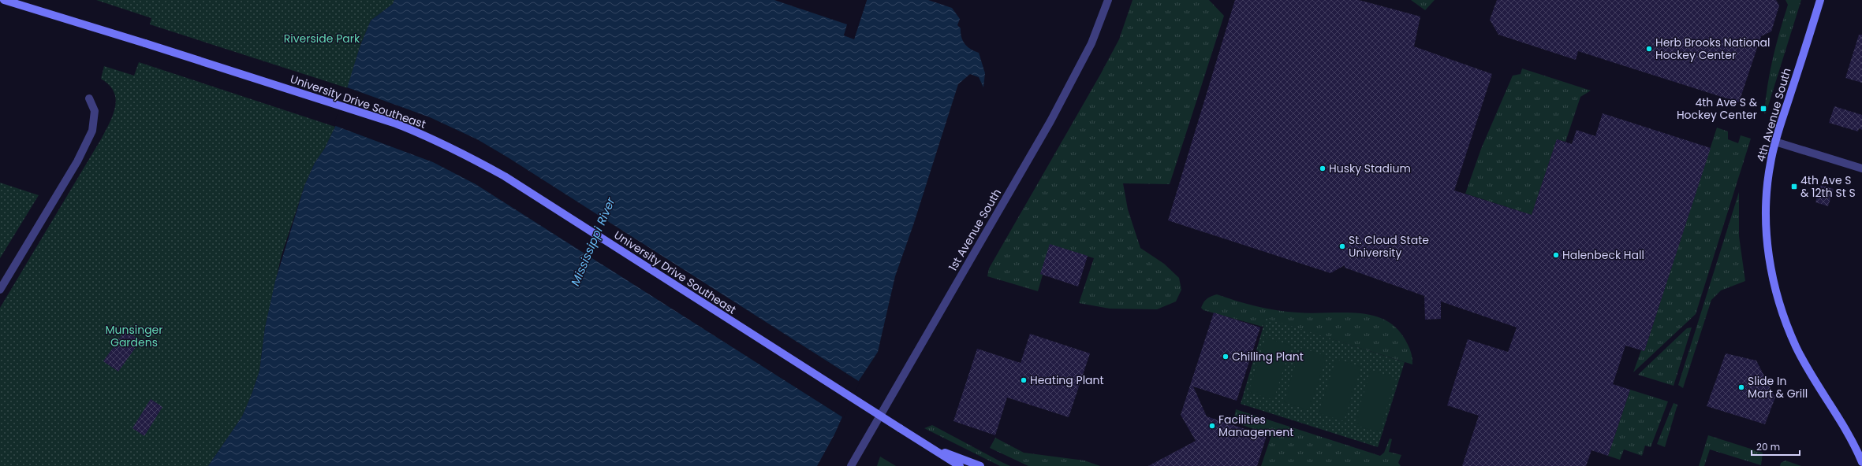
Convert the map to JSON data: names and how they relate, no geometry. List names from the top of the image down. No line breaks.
{"streets":{"street":["University Drive Southeast","4th Avenue South","1st Avenue South"]},"water":["Mississippi River"],"parks":["Riverside Park","Munsinger Gardens"],"places":{"other":["Herb Brooks National Hockey Center","Husky Stadium","St. Cloud State University","Halenbeck Hall","Chilling Plant","Heating Plant","Slide In Mart & Grill","Facilities Management"],"transit":["4th Ave S & Hockey Center","4th Ave S & 12th St S"]},"scale_bar":"20 m"}
